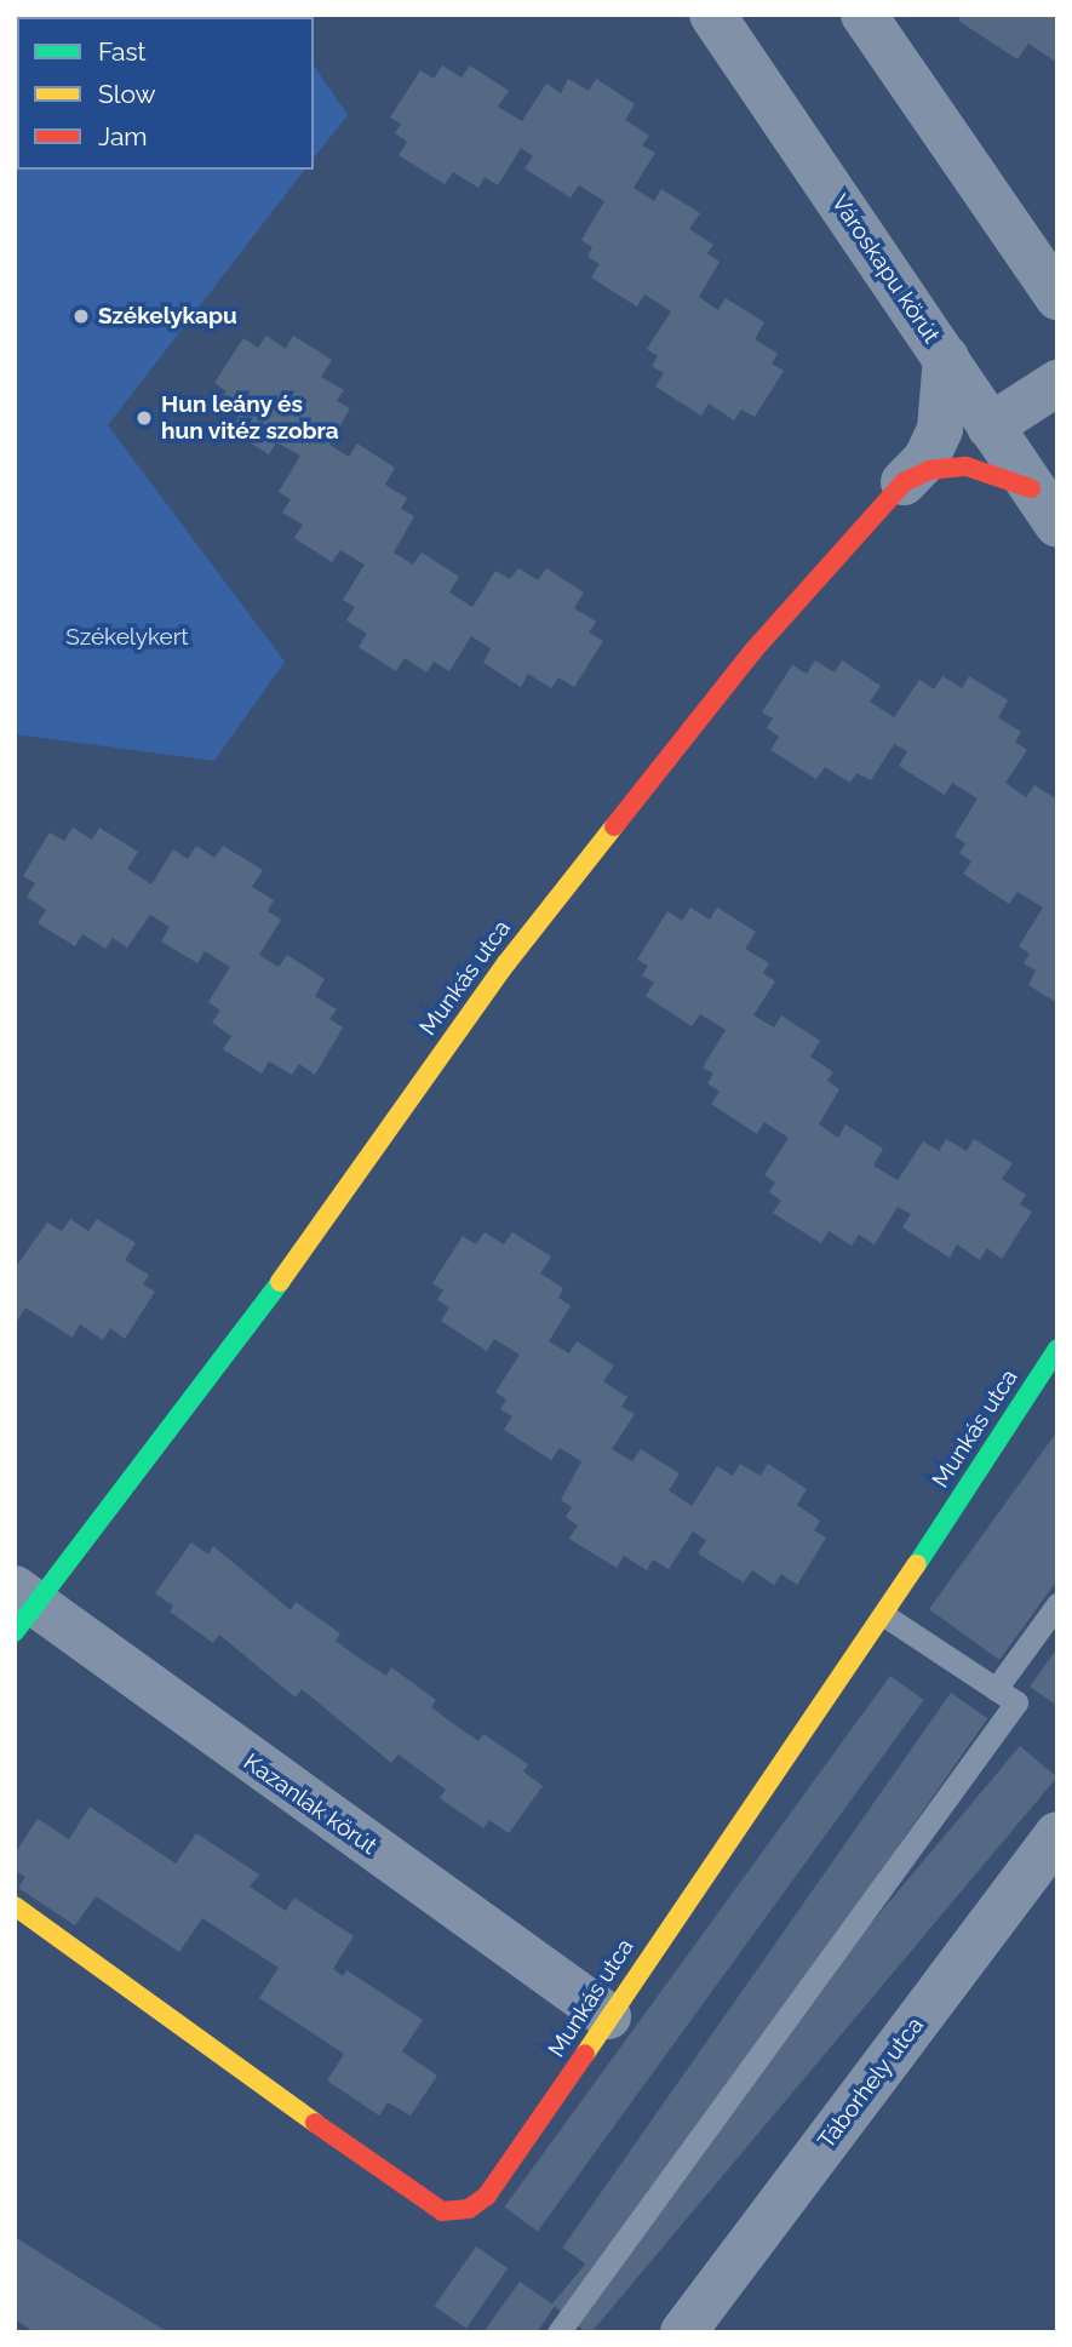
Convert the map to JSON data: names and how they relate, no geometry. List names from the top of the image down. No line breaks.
{"streets":{"street":["Városkapu körút","Munkás utca","Kazanlak körút","Táborhely utca"]},"crossings":[["Városkapu körút","Munkás utca"],["Munkás utca","Kazanlak körút"]],"parks":["Székelykert"],"places":["Székelykapu","Hun leány és hun vitéz szobra"],"legend":["Fast","Slow","Jam"]}
